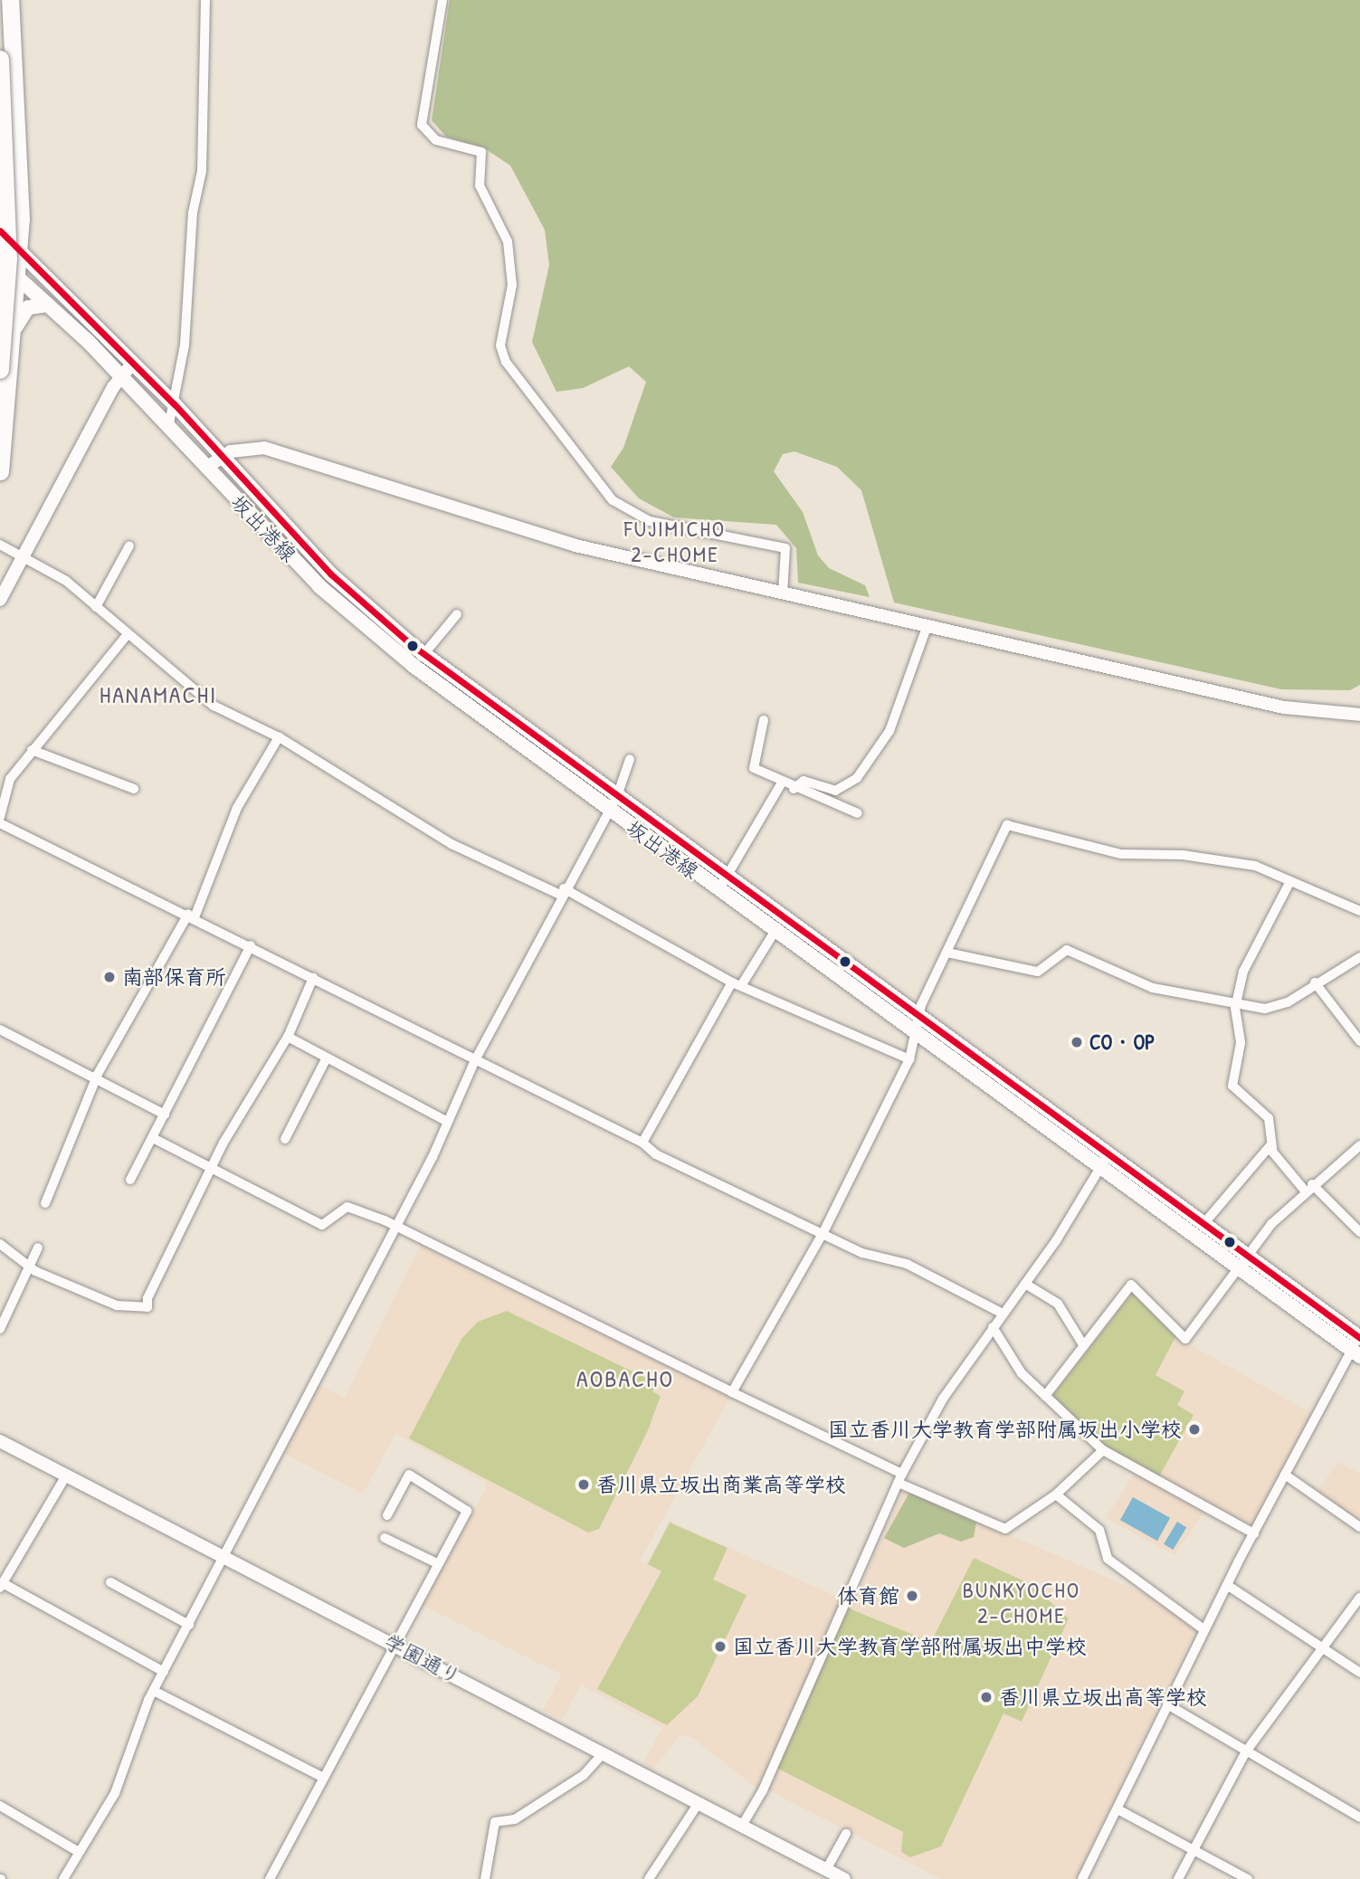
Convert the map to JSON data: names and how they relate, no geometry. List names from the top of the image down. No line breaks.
{"streets":{"main road":["坂出港線"],"street":["学園通り"]},"districts":["FUJIMICHO 2-CHOME","HANAMACHI","AOBACHO","BUNKYOCHO 2-CHOME"],"places":["南部保育所","CO・OP","国立香川大学教育学部附属坂出小学校","香川県立坂出商業高等学校","体育館","国立香川大学教育学部附属坂出中学校","香川県立坂出高等学校"]}
